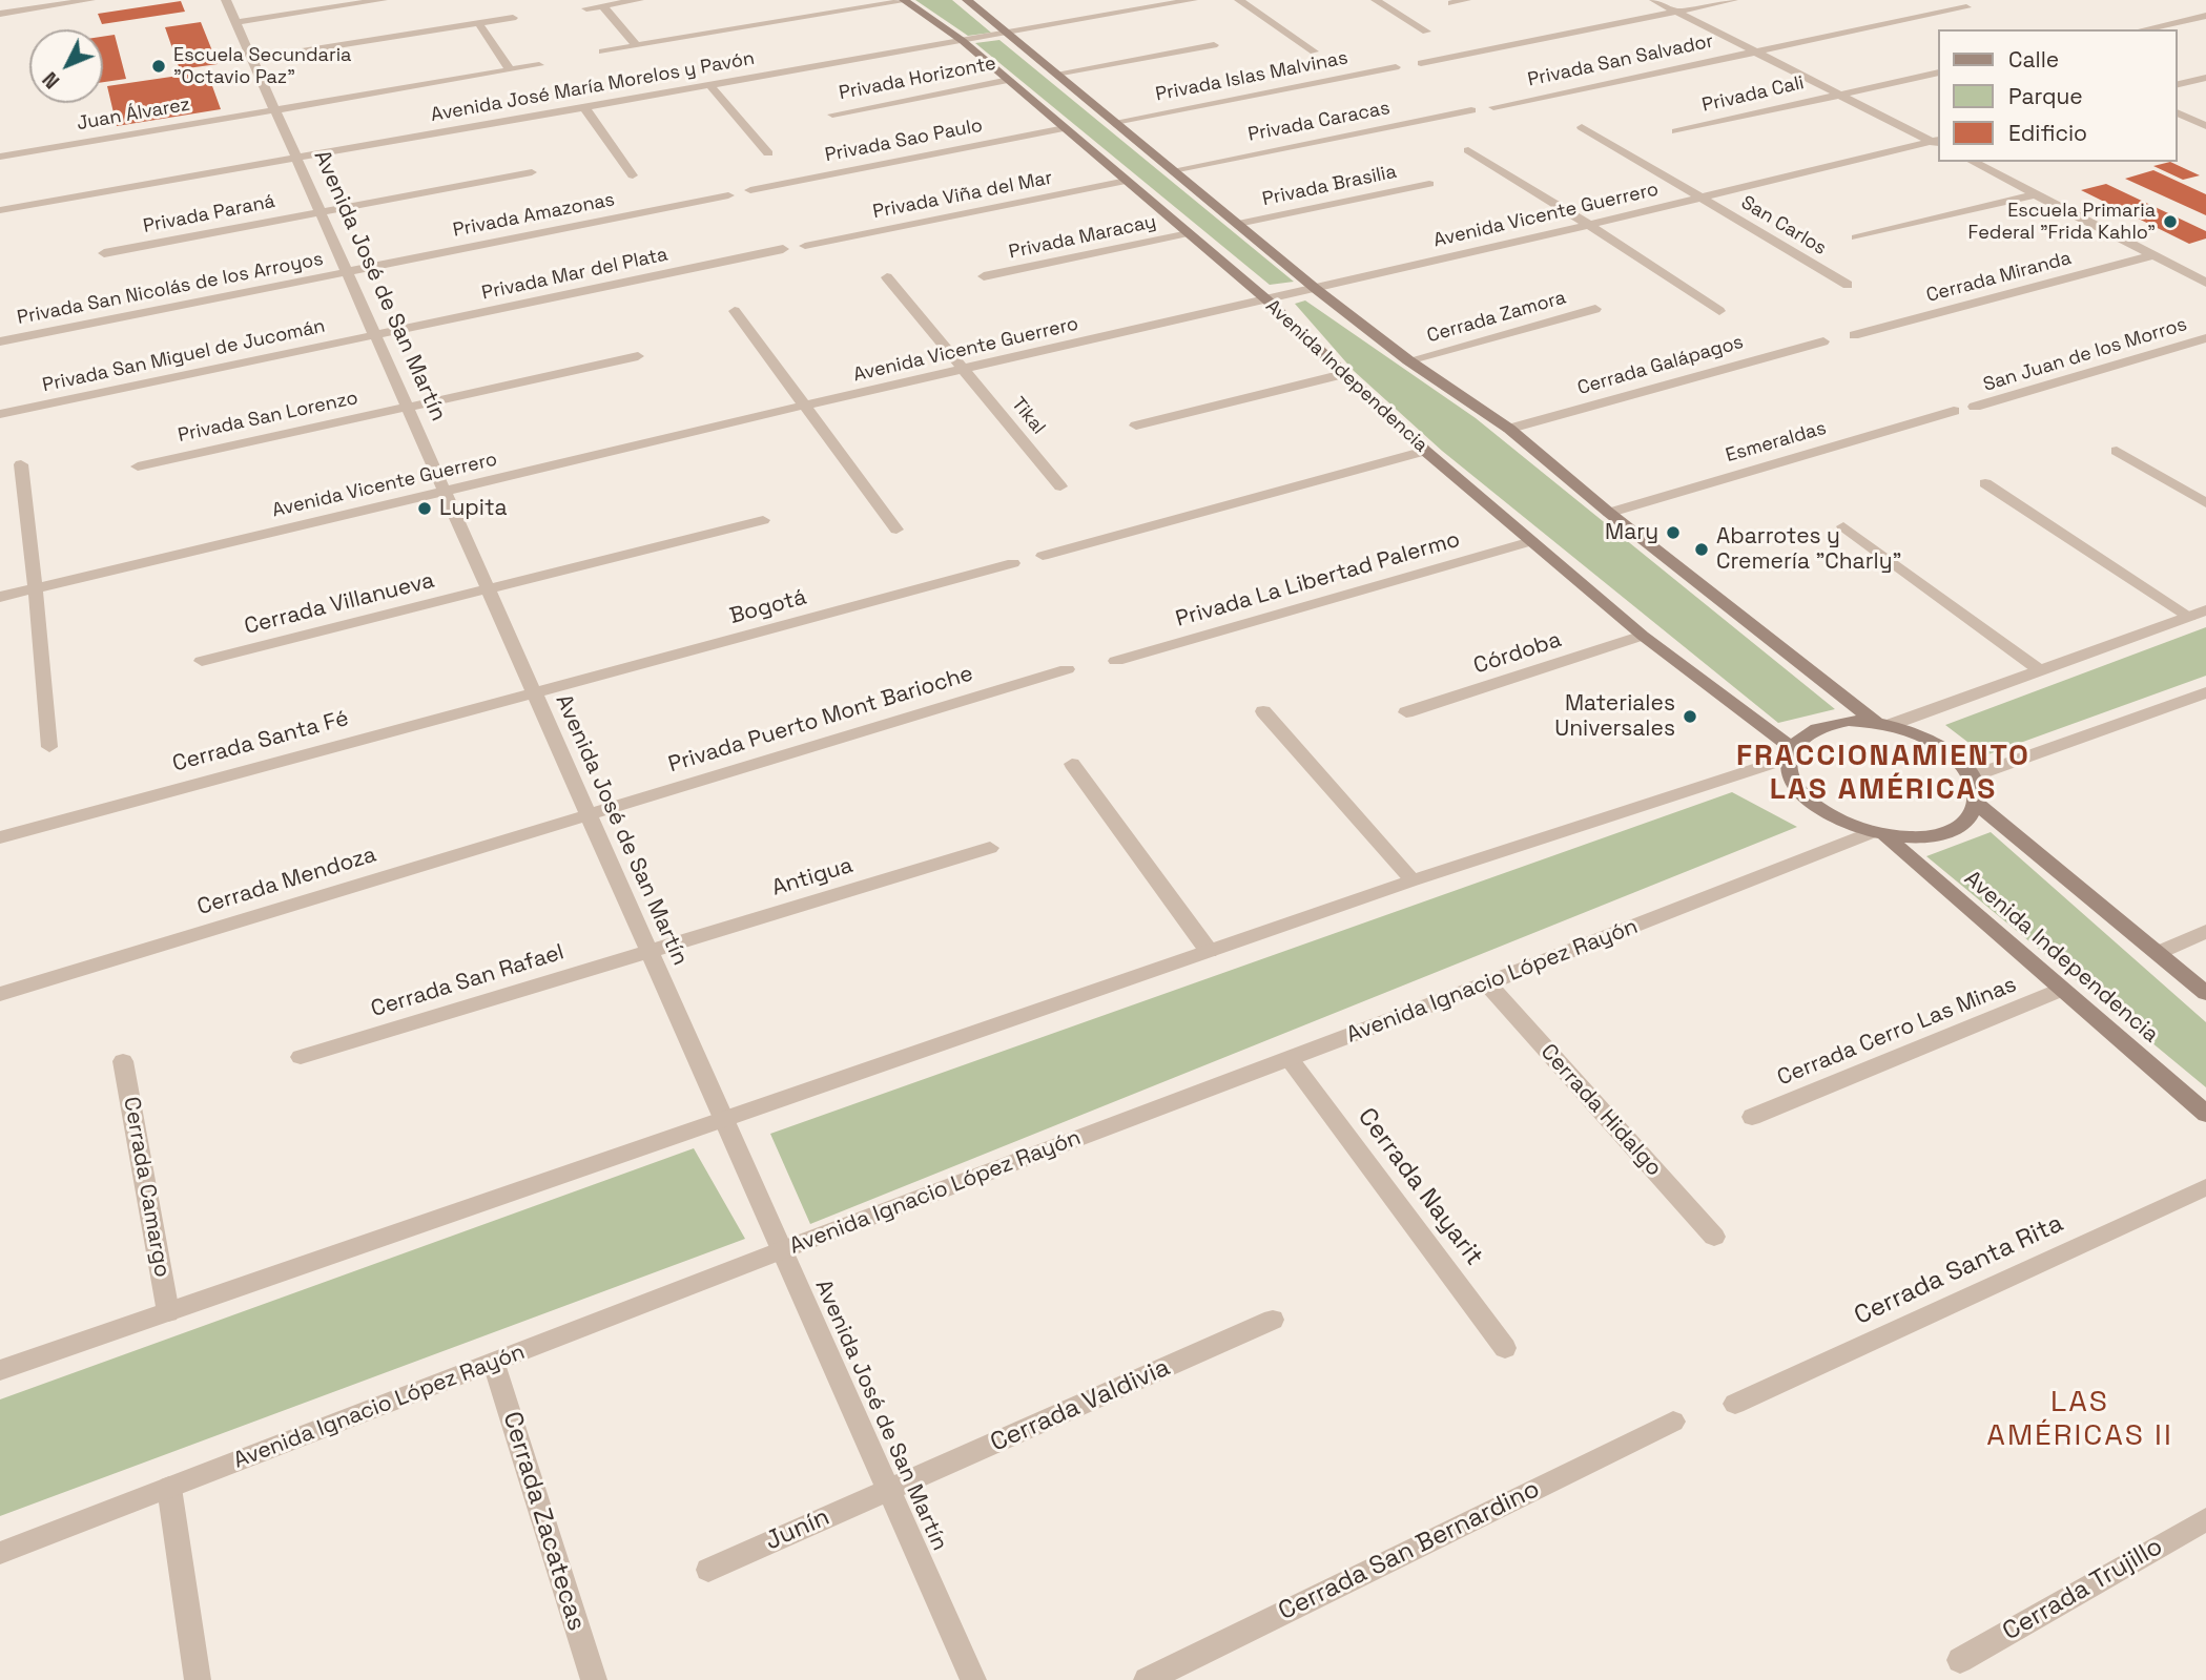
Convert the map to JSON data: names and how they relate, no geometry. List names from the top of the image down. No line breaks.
{"streets":{"main road":["Avenida Independencia"],"street":["Privada San Salvador","Privada Islas Malvinas","Privada Horizonte","Avenida José María Morelos y Pavón","Privada Cali","Juan Álvarez","Privada Caracas","Privada Sao Paulo","Privada Brasilia","Privada Viña del Mar","Privada Paraná","Privada Amazonas","Avenida Vicente Guerrero","San Carlos","Privada Maracay","Privada Mar del Plata","Cerrada Miranda","Avenida José de San Martín","Privada San Nicolás de los Arroyos","Cerrada Zamora","San Juan de los Morros","Privada San Miguel de Jucomán","Cerrada Galápagos","Tikal","Privada San Lorenzo","Esmeraldas","Privada La Libertad Palermo","Cerrada Villanueva","Bogotá","Córdoba","Privada Puerto Mont Barioche","Cerrada Santa Fé","Antigua","Cerrada Mendoza","Cerrada San Rafael","Avenida Ignacio López Rayón","Cerrada Cerro Las Minas","Cerrada Hidalgo","Cerrada Camargo","Cerrada Nayarit","Cerrada Santa Rita","Cerrada Valdivia","Cerrada Zacatecas","Junín","Cerrada San Bernardino","Cerrada Trujillo"]},"crossings":[["Privada Islas Malvinas","Avenida Independencia"],["Privada Horizonte","Avenida Independencia"],["Avenida José María Morelos y Pavón","Avenida José de San Martín"],["Avenida José María Morelos y Pavón","Avenida Independencia"],["Juan Álvarez","Avenida José de San Martín"],["Privada Caracas","Avenida Independencia"],["Privada Sao Paulo","Avenida Independencia"],["Privada Brasilia","Avenida Independencia"],["Privada Viña del Mar","Avenida Independencia"],["Privada Paraná","Avenida José de San Martín"],["Privada Amazonas","Avenida José de San Martín"],["Privada Amazonas","Privada San Nicolás de los Arroyos"],["Avenida Vicente Guerrero","San Carlos"],["Avenida Vicente Guerrero","Avenida José de San Martín"],["Avenida Vicente Guerrero","Avenida Independencia"],["Avenida Vicente Guerrero","Tikal"],["Privada Maracay","Avenida Independencia"],["Privada Mar del Plata","Avenida José de San Martín"],["Privada Mar del Plata","Privada San Miguel de Jucomán"],["Avenida José de San Martín","Privada San Nicolás de los Arroyos"],["Avenida José de San Martín","Privada San Miguel de Jucomán"],["Avenida José de San Martín","Privada San Lorenzo"],["Avenida José de San Martín","Cerrada Villanueva"],["Avenida José de San Martín","Bogotá"],["Avenida José de San Martín","Privada Puerto Mont Barioche"],["Avenida José de San Martín","Cerrada Santa Fé"],["Avenida José de San Martín","Antigua"],["Avenida José de San Martín","Cerrada Mendoza"],["Avenida José de San Martín","Cerrada San Rafael"],["Avenida José de San Martín","Avenida Ignacio López Rayón"],["Avenida José de San Martín","Cerrada Valdivia"],["Avenida José de San Martín","Junín"],["Cerrada Zamora","Avenida Independencia"],["Cerrada Galápagos","Avenida Independencia"],["Avenida Independencia","Esmeraldas"],["Avenida Independencia","Privada La Libertad Palermo"],["Avenida Independencia","Córdoba"],["Avenida Independencia","Avenida Ignacio López Rayón"],["Avenida Independencia","Cerrada Cerro Las Minas"],["Bogotá","Cerrada Santa Fé"],["Privada Puerto Mont Barioche","Cerrada Mendoza"],["Antigua","Cerrada San Rafael"],["Avenida Ignacio López Rayón","Cerrada Hidalgo"],["Avenida Ignacio López Rayón","Cerrada Nayarit"],["Avenida Ignacio López Rayón","Cerrada Zacatecas"],["Cerrada Valdivia","Junín"]],"districts":["FRACCIONAMIENTO LAS AMÉRICAS","LAS AMÉRICAS II"],"places":["Escuela Secundaria \"Octavio Paz\"","Escuela Primaria Federal \"Frida Kahlo\"","Lupita","Mary","Abarrotes y Cremería \"Charly\"","Materiales Universales"],"legend":["Calle","Parque","Edificio"],"north":"bottom left"}
